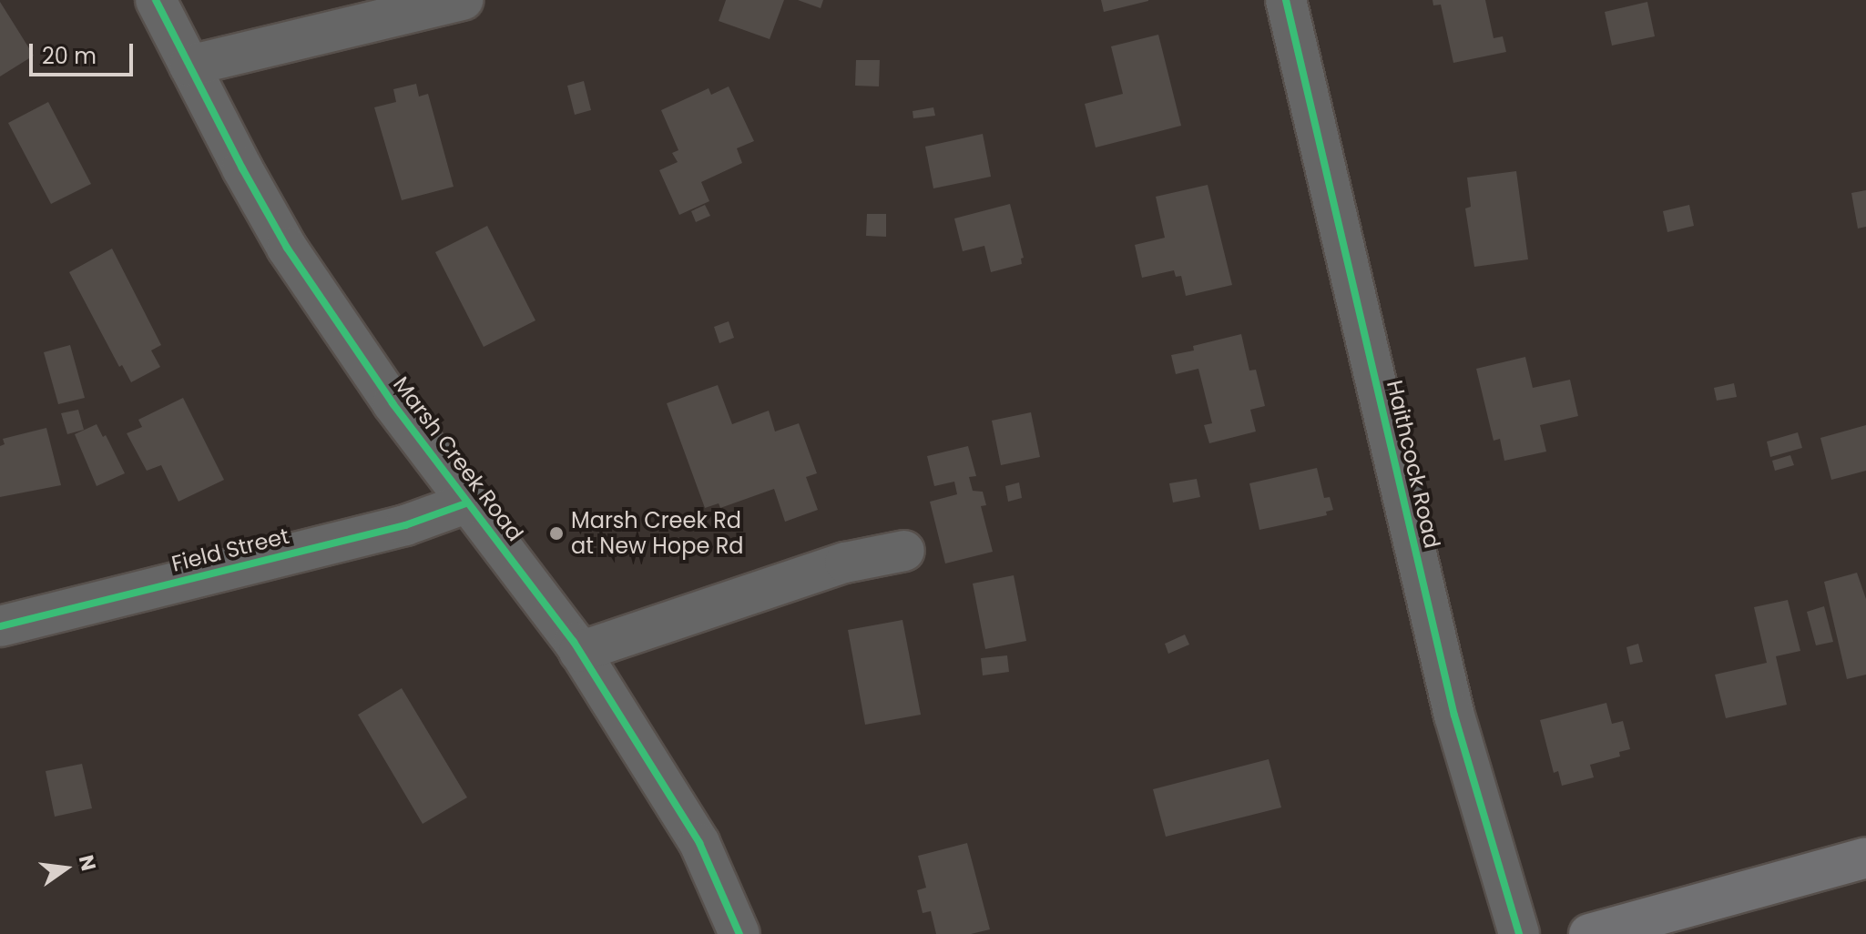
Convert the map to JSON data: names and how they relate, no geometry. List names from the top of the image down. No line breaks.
{"streets":{"street":["Marsh Creek Road","Haithcock Road","Field Street"]},"crossings":[["Marsh Creek Road","Field Street"]],"places":["Marsh Creek Rd at New Hope Rd"],"scale_bar":"20 m","north":"right"}
